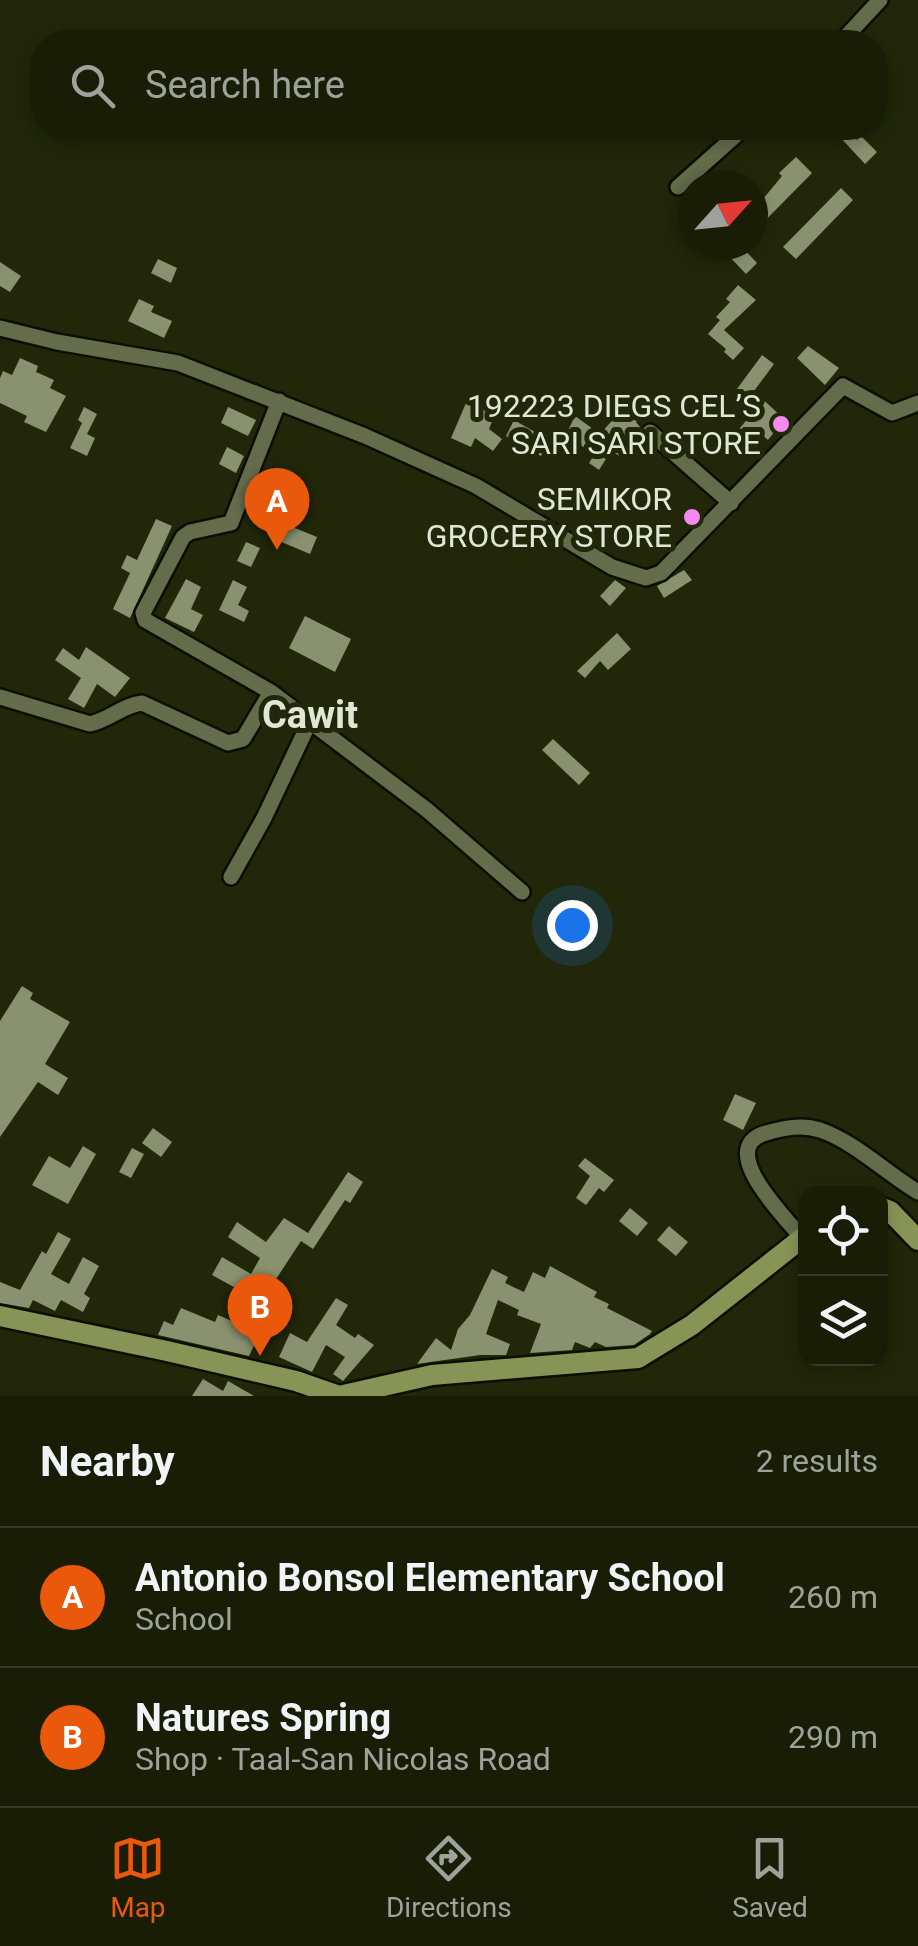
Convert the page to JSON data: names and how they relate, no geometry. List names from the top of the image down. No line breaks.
{"districts":["Cawit"],"places":["192223 DIEGS CEL’S SARI SARI STORE","SEMIKOR GROCERY STORE"],"north":"top right","page":{"search":"Search here","pins":["A","B"],"heading":["Nearby","2 results"],"list":[{"mark":"A","name":"Antonio Bonsol Elementary School","note":"School","value":"260 m"},{"mark":"B","name":"Natures Spring","note":"Shop · Taal-San Nicolas Road","value":"290 m"}],"nav":["Map","Directions","Saved"]}}
